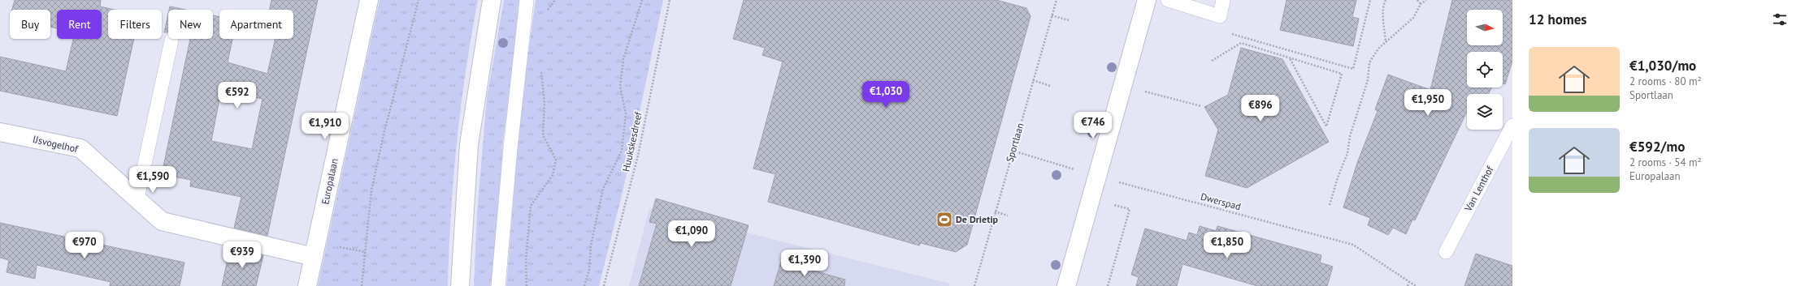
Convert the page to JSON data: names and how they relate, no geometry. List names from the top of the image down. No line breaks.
{"streets":{"street":["IJsvogelhof","Europalaan"],"lane":["Van Lenthof"],"path":["Huukskesdreef","Sportlaan","Dwerspad"]},"crossings":[["Sportlaan","Dwerspad"],["IJsvogelhof","Europalaan"]],"places":{"sports":["De Drietip"]},"north":"right","page":{"heading":"12 homes","chip":["Buy","Rent","Filters","New","Apartment"],"list":[{"name":"€1,030/mo","note":"2 rooms · 80 m² · Sportlaan"},{"name":"€592/mo","note":"2 rooms · 54 m² · Europalaan"}],"price":["€1,030","€592","€1,950","€896","€746","€1,910","€1,590","€1,090","€970","€1,850","€939","€1,390"]}}
